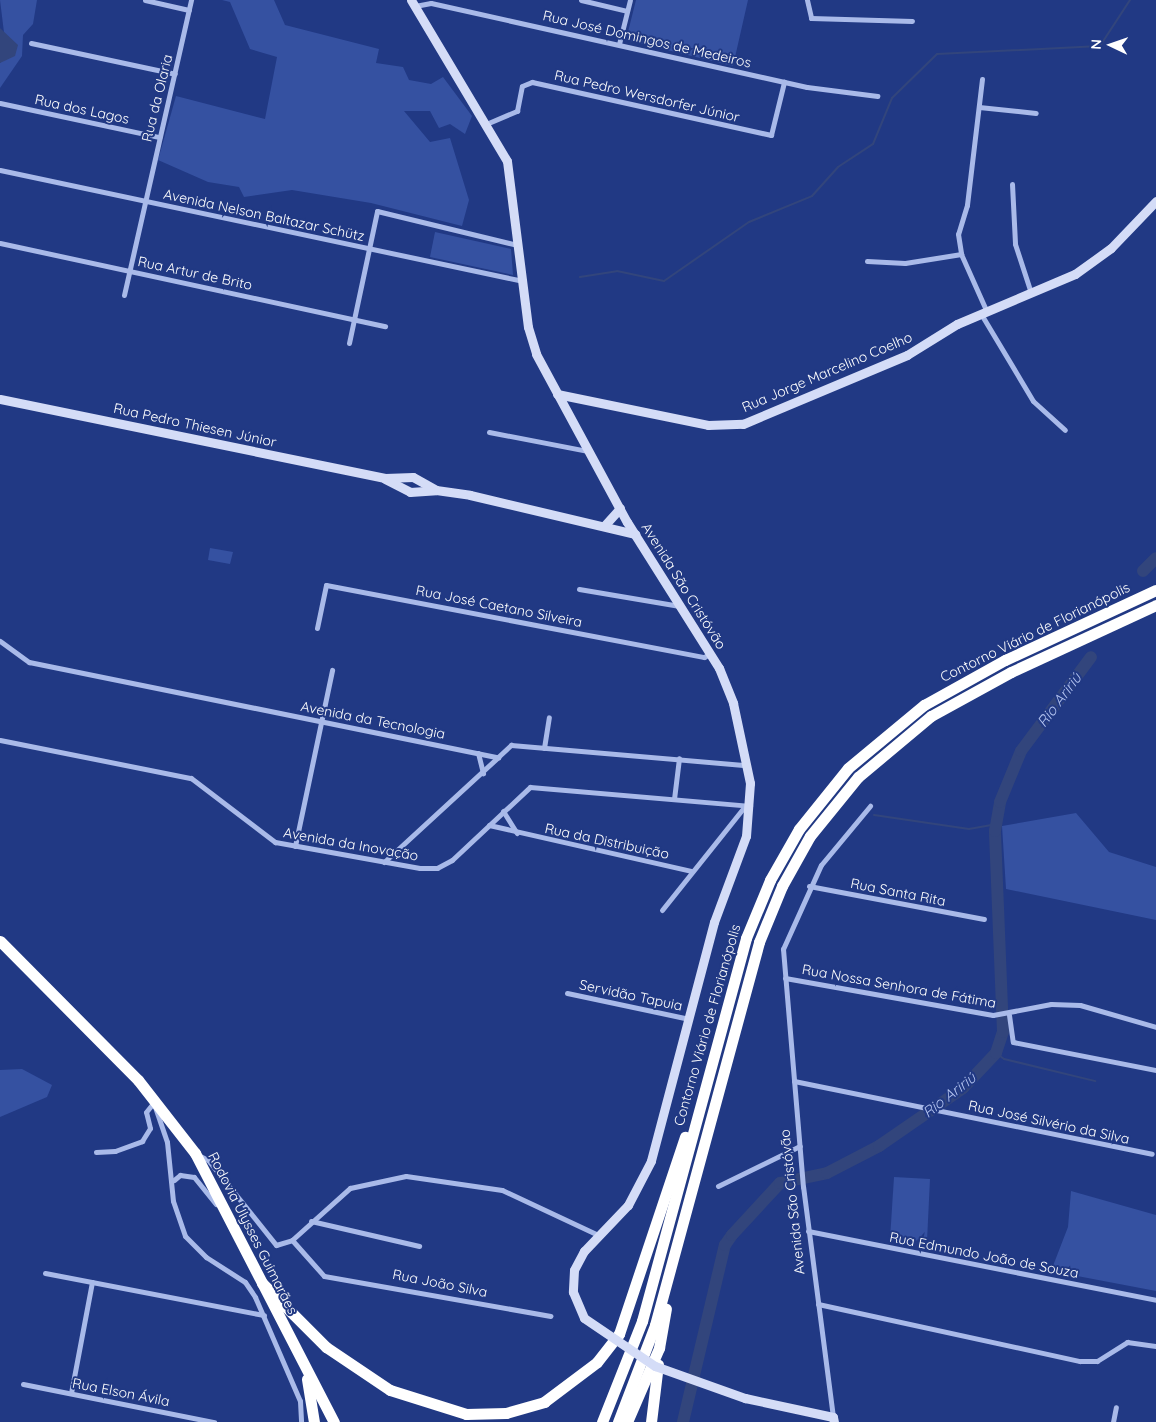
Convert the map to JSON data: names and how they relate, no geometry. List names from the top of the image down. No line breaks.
{"streets":{"highway":["Contorno Viário de Florianópolis","Rodovia Ulysses Guimarães"],"main road":["Rua Jorge Marcelino Coelho","Rua Pedro Thiesen Júnior","Avenida São Cristóvão"],"street":["Rua José Domingos de Medeiros","Rua Pedro Wersdorfer Júnior","Rua da Olaria","Rua dos Lagos","Avenida Nelson Baltazar Schütz","Rua Artur de Brito","Rua José Caetano Silveira","Avenida da Tecnologia","Rua da Distribuição","Avenida da Inovação","Rua Santa Rita","Rua Nossa Senhora de Fátima","Servidão Tapuia","Rua José Silvério da Silva","Rua Edmundo João de Souza","Rua João Silva","Rua Elson Ávila"]},"crossings":[["Rua José Domingos de Medeiros","Rua Pedro Wersdorfer Júnior"],["Rua José Domingos de Medeiros","Avenida São Cristóvão"],["Rua Pedro Wersdorfer Júnior","Avenida São Cristóvão"],["Rua da Olaria","Rua dos Lagos"],["Rua da Olaria","Avenida Nelson Baltazar Schütz"],["Rua da Olaria","Rua Artur de Brito"],["Avenida Nelson Baltazar Schütz","Avenida São Cristóvão"],["Rua Jorge Marcelino Coelho","Avenida São Cristóvão"],["Rua Pedro Thiesen Júnior","Avenida São Cristóvão"],["Avenida São Cristóvão","Rua José Caetano Silveira"],["Avenida São Cristóvão","Avenida da Inovação"],["Avenida São Cristóvão","Rua Santa Rita"],["Avenida São Cristóvão","Rua Nossa Senhora de Fátima"],["Avenida São Cristóvão","Servidão Tapuia"],["Avenida São Cristóvão","Rua José Silvério da Silva"],["Avenida São Cristóvão","Rua Edmundo João de Souza"],["Rua da Distribuição","Avenida da Inovação"]],"water":["Rio Aririú"],"north":"left"}
